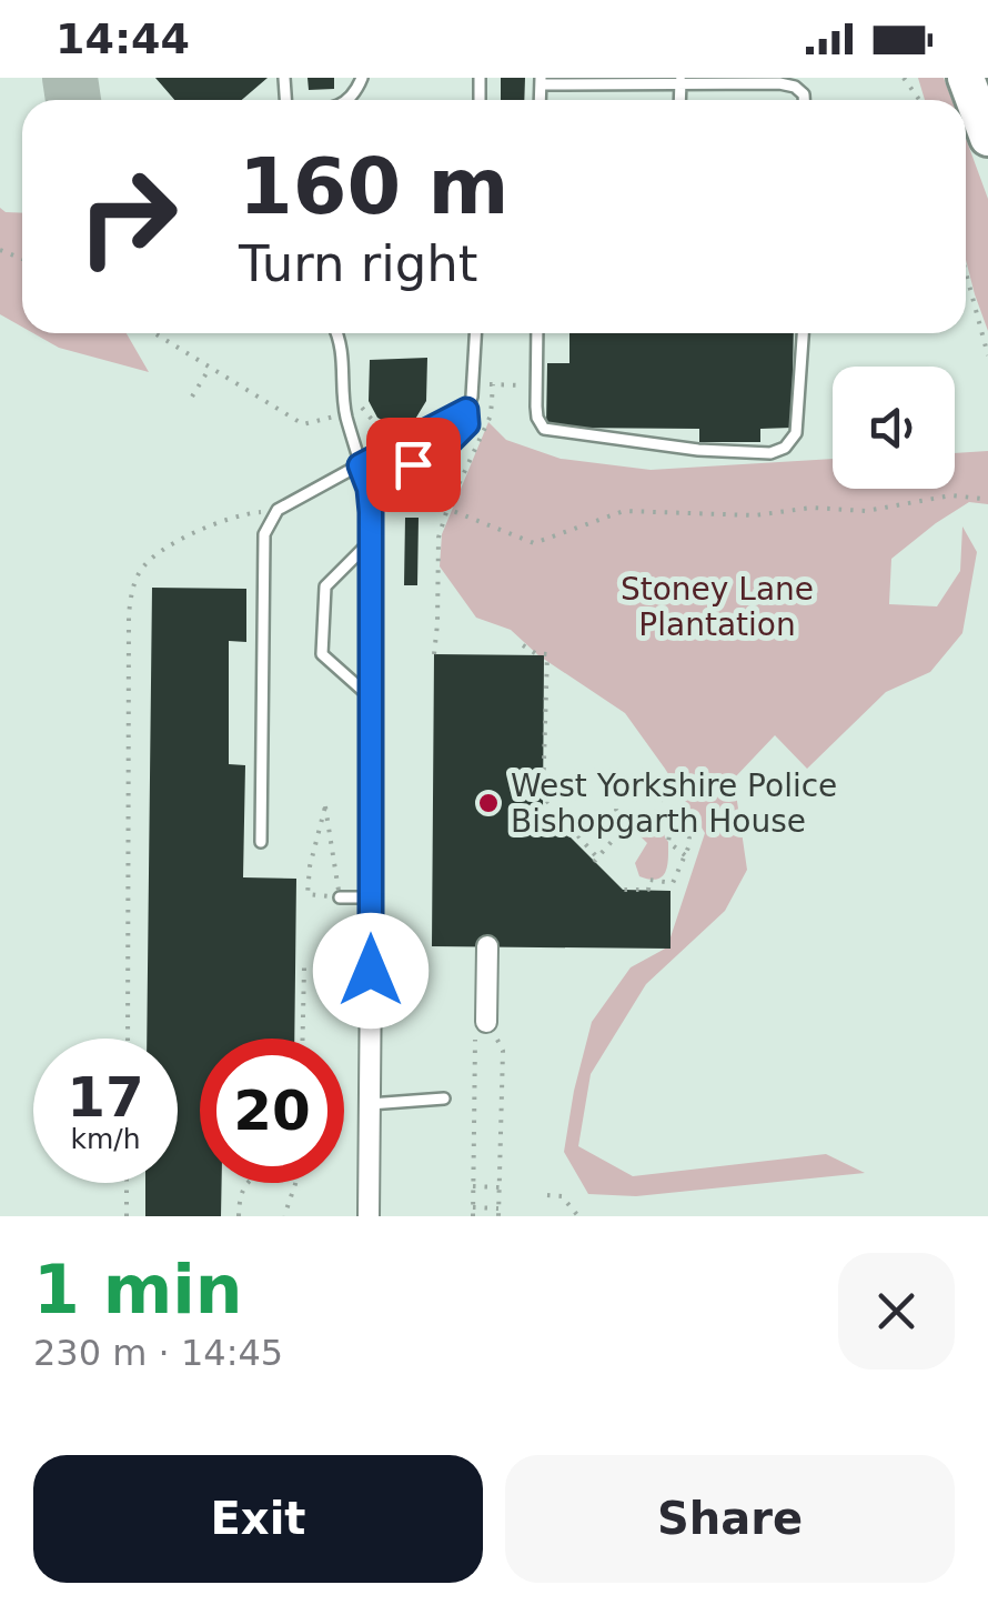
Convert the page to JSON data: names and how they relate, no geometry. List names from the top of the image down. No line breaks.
{"parks":["Stoney Lane Plantation"],"places":["West Yorkshire Police Bishopgarth House"],"page":{"status":"14:44","turn":["160 m","Turn right"],"speed":"17 km/h","limit":"20","heading":["1 min","230 m · 14:45"],"buttons":["Exit","Share"]}}
